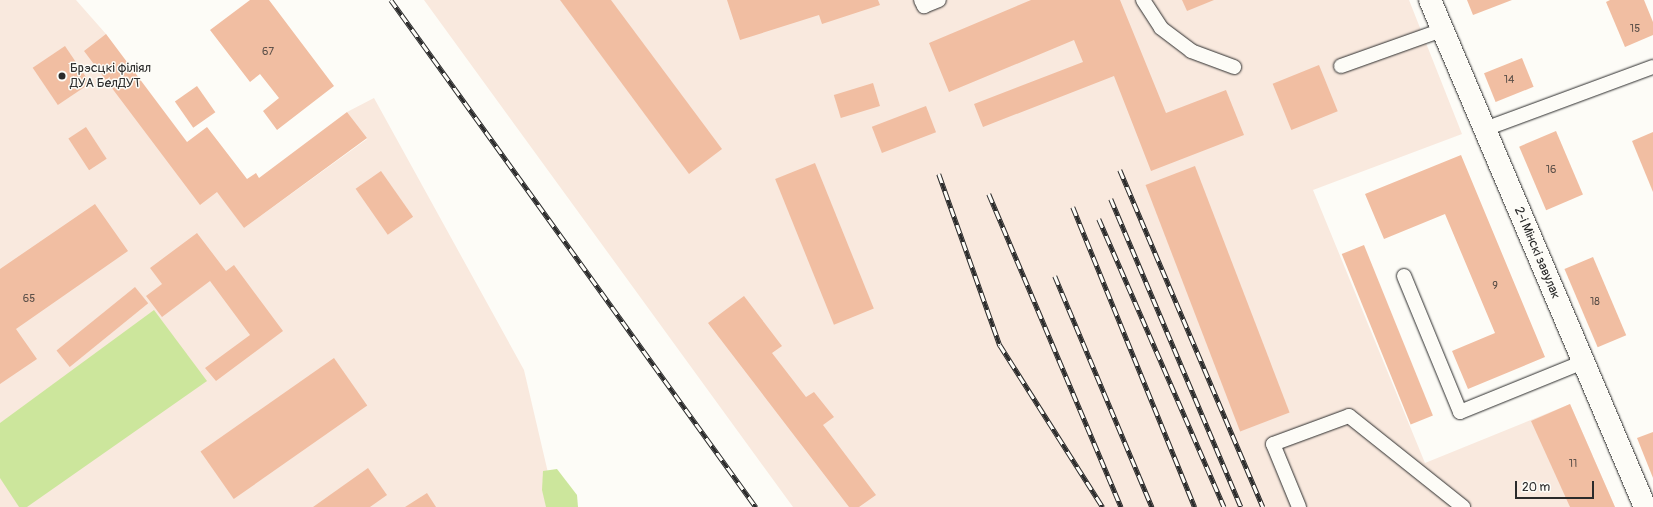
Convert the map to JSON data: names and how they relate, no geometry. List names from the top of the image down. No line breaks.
{"streets":{"street":["2-і Мінскі завулак"]},"places":["Брэсцкі філіял ДУА БелДУТ"],"house_numbers":["15","67","14","16","9","65","18","11"],"scale_bar":"20 m"}
